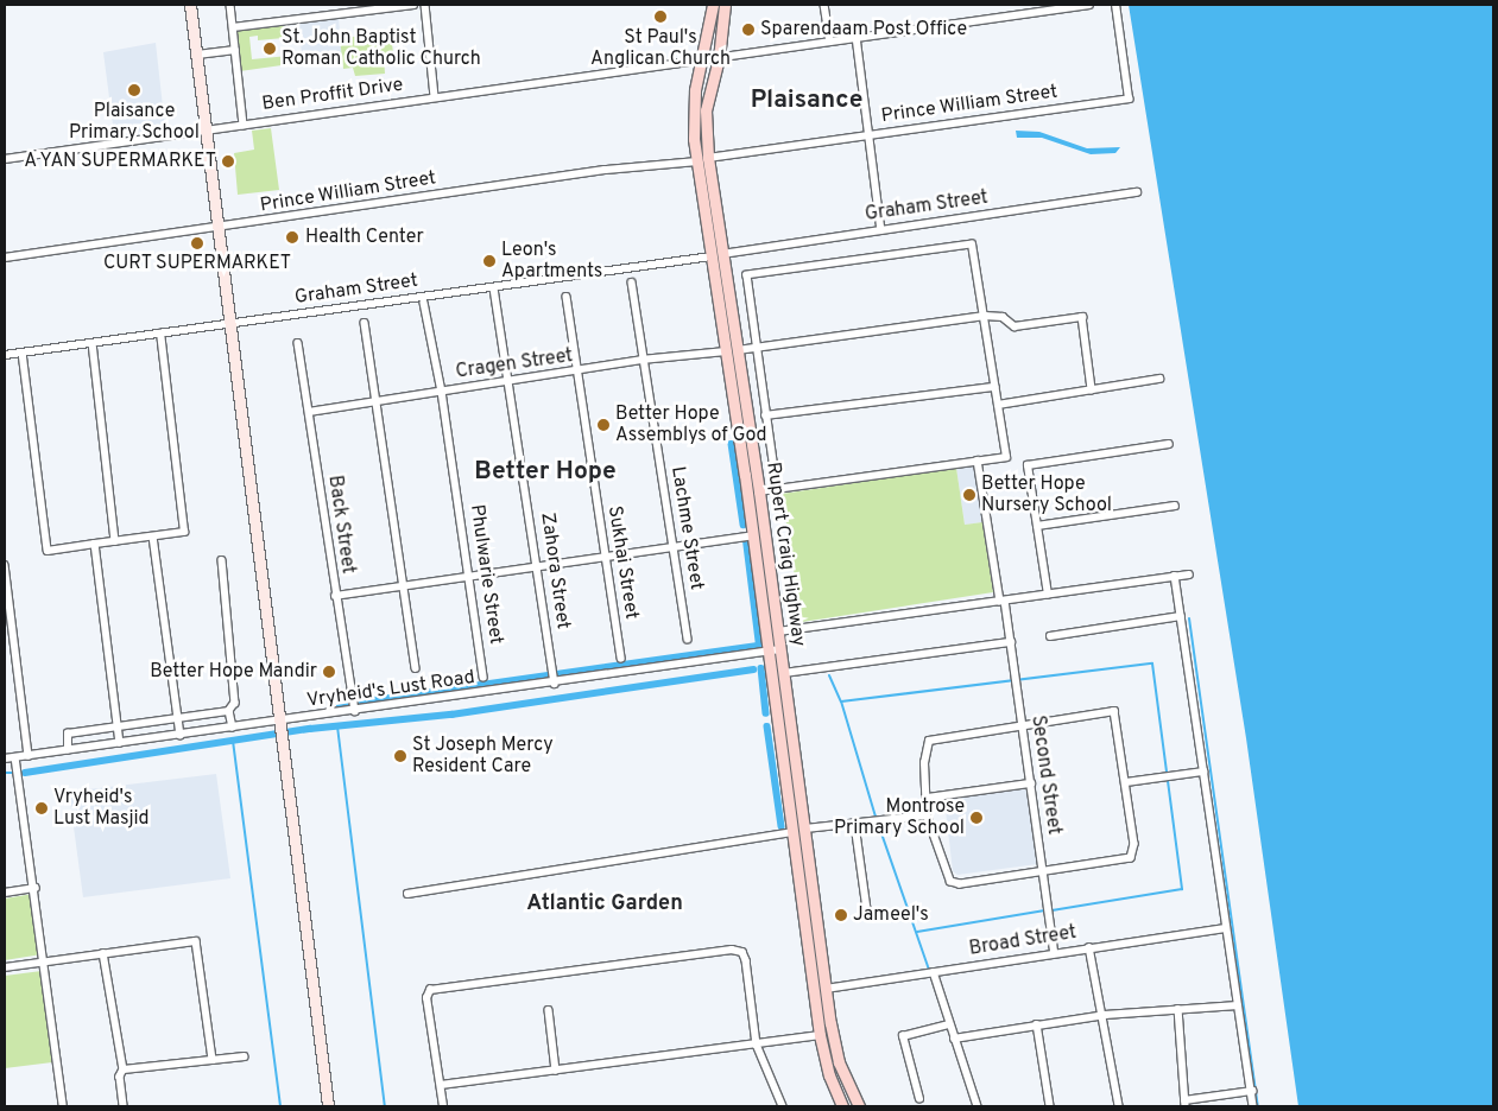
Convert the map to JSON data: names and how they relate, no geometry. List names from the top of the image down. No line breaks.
{"streets":{"main road":["Rupert Craig Highway"],"street":["Ben Proffit Drive","Prince William Street","Graham Street","Cragen Street","Back Street","Lachme Street","Sukhai Street","Zahora Street","Phulwarie Street","Vryheid's Lust Road","Second Street","Broad Street"]},"crossings":[["Ben Proffit Drive","Rupert Craig Highway"],["Prince William Street","Rupert Craig Highway"],["Graham Street","Rupert Craig Highway"],["Graham Street","Zahora Street"],["Cragen Street","Back Street"],["Cragen Street","Lachme Street"],["Cragen Street","Rupert Craig Highway"],["Cragen Street","Sukhai Street"],["Cragen Street","Zahora Street"],["Cragen Street","Phulwarie Street"],["Back Street","Vryheid's Lust Road"],["Rupert Craig Highway","Vryheid's Lust Road"],["Rupert Craig Highway","Broad Street"],["Zahora Street","Vryheid's Lust Road"],["Second Street","Broad Street"]],"districts":["Plaisance","Better Hope","Atlantic Garden"],"places":["St Paul's Anglican Church","Sparendaam Post Office","St. John Baptist Roman Catholic Church","Plaisance Primary School","A YAN SUPERMARKET","Health Center","CURT SUPERMARKET","Leon's Apartments","Better Hope Assemblys of God","Better Hope Nursery School","Better Hope Mandir","St Joseph Mercy Resident Care","Vryheid's Lust Masjid","Montrose Primary School","Jameel's"]}
